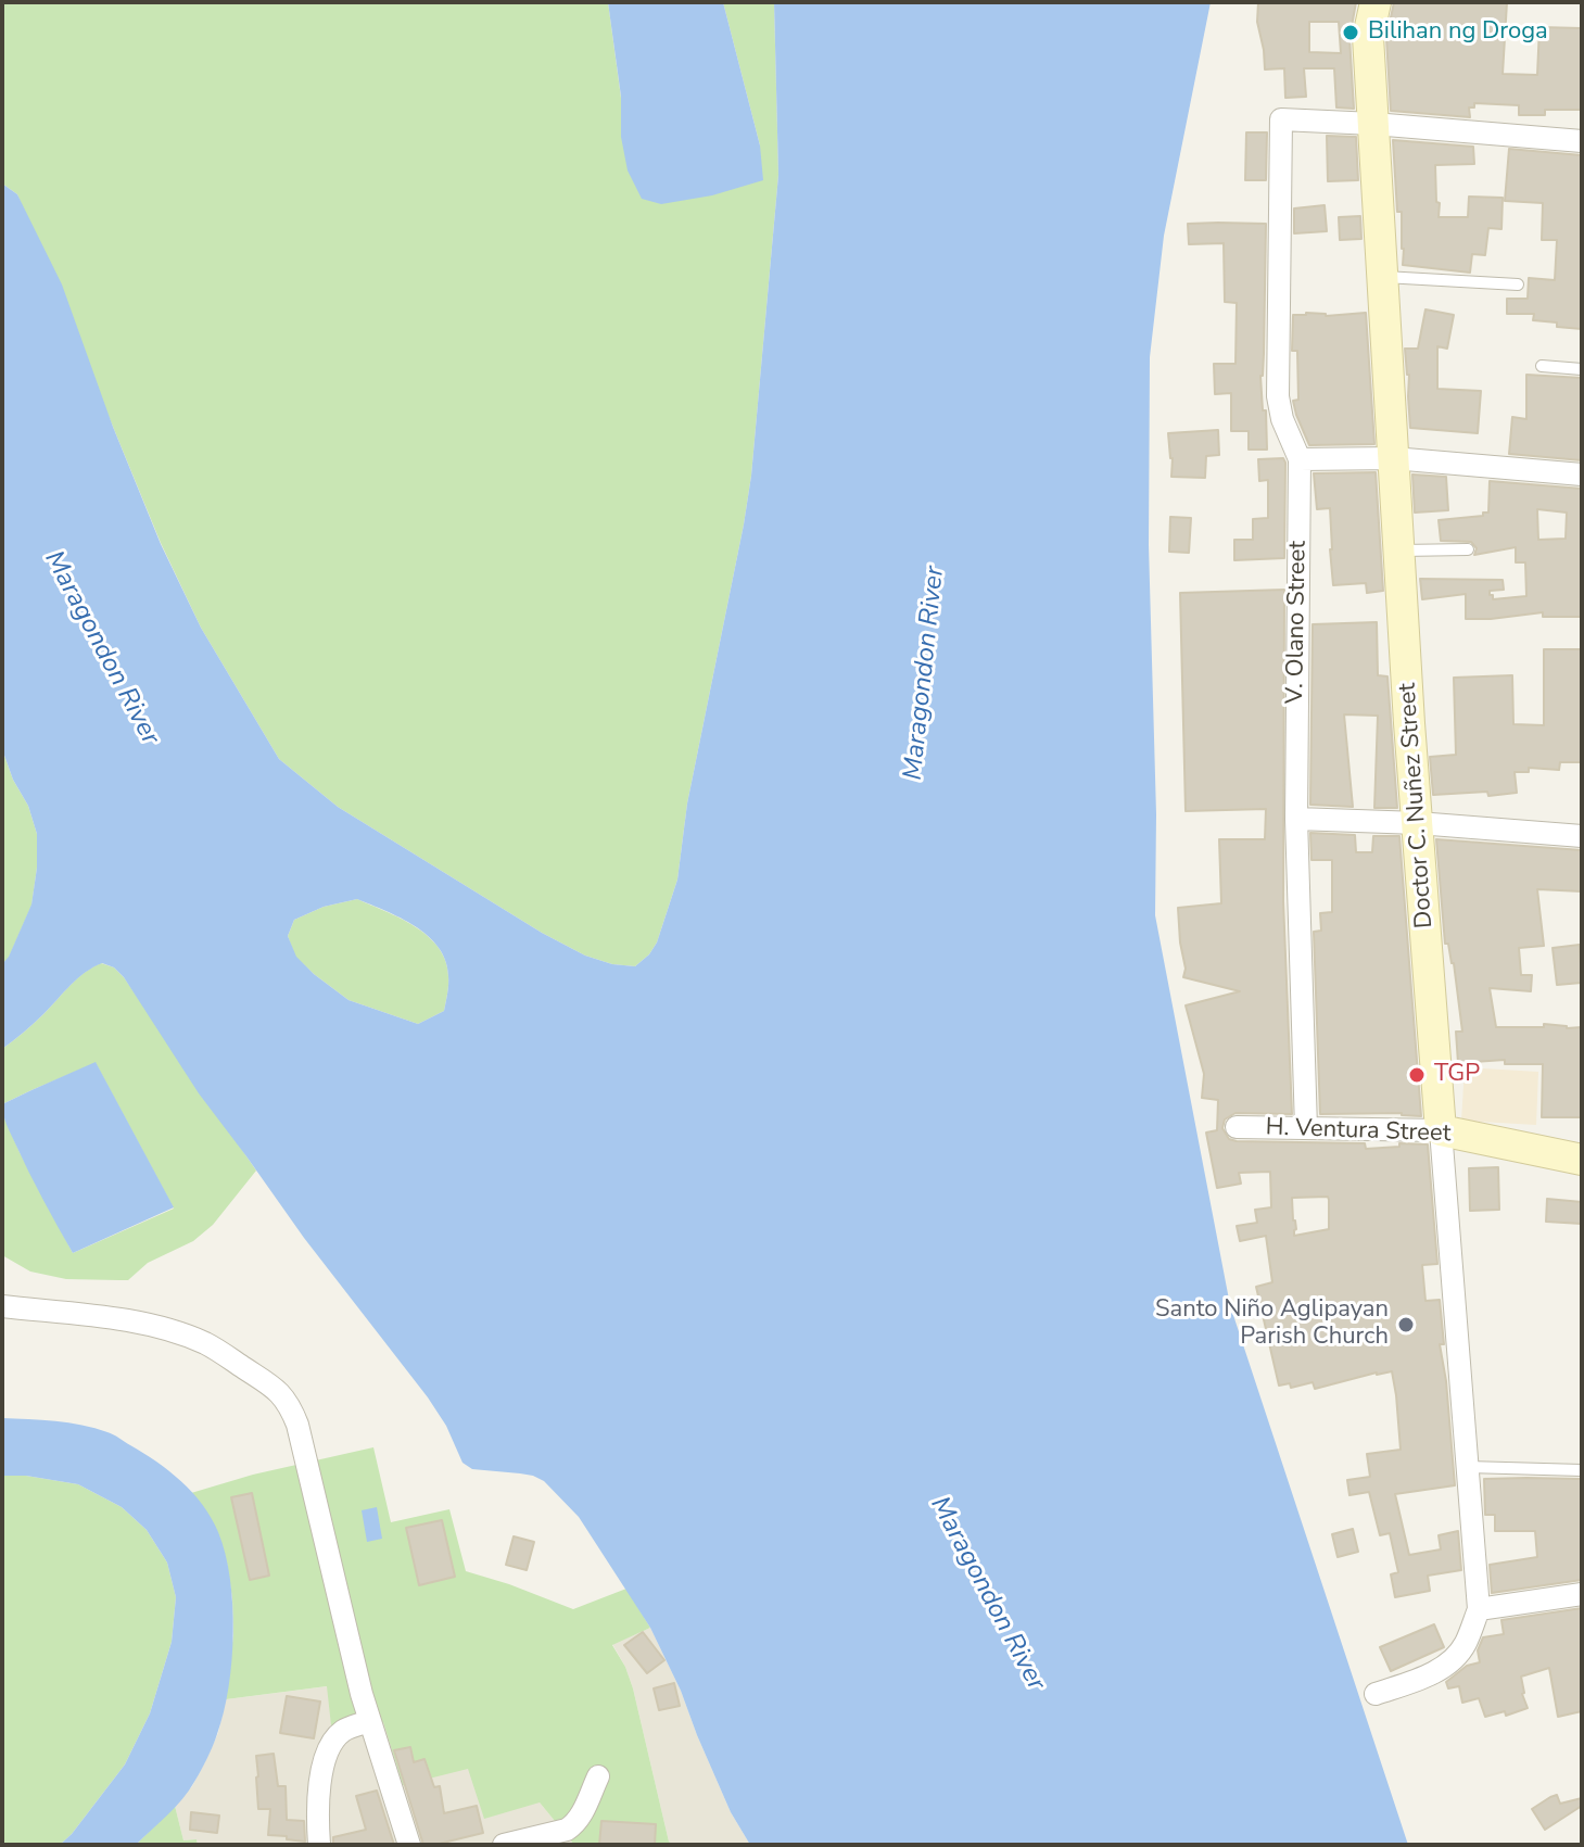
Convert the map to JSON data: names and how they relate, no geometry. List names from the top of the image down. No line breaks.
{"streets":{"main road":["Doctor C. Nuñez Street","H. Ventura Street"],"street":["V. Olano Street"]},"crossings":[["V. Olano Street","Doctor C. Nuñez Street"],["V. Olano Street","H. Ventura Street"],["Doctor C. Nuñez Street","H. Ventura Street"]],"water":["Maragondon River"],"places":["Bilihan ng Droga","TGP","Santo Niño Aglipayan Parish Church"]}
